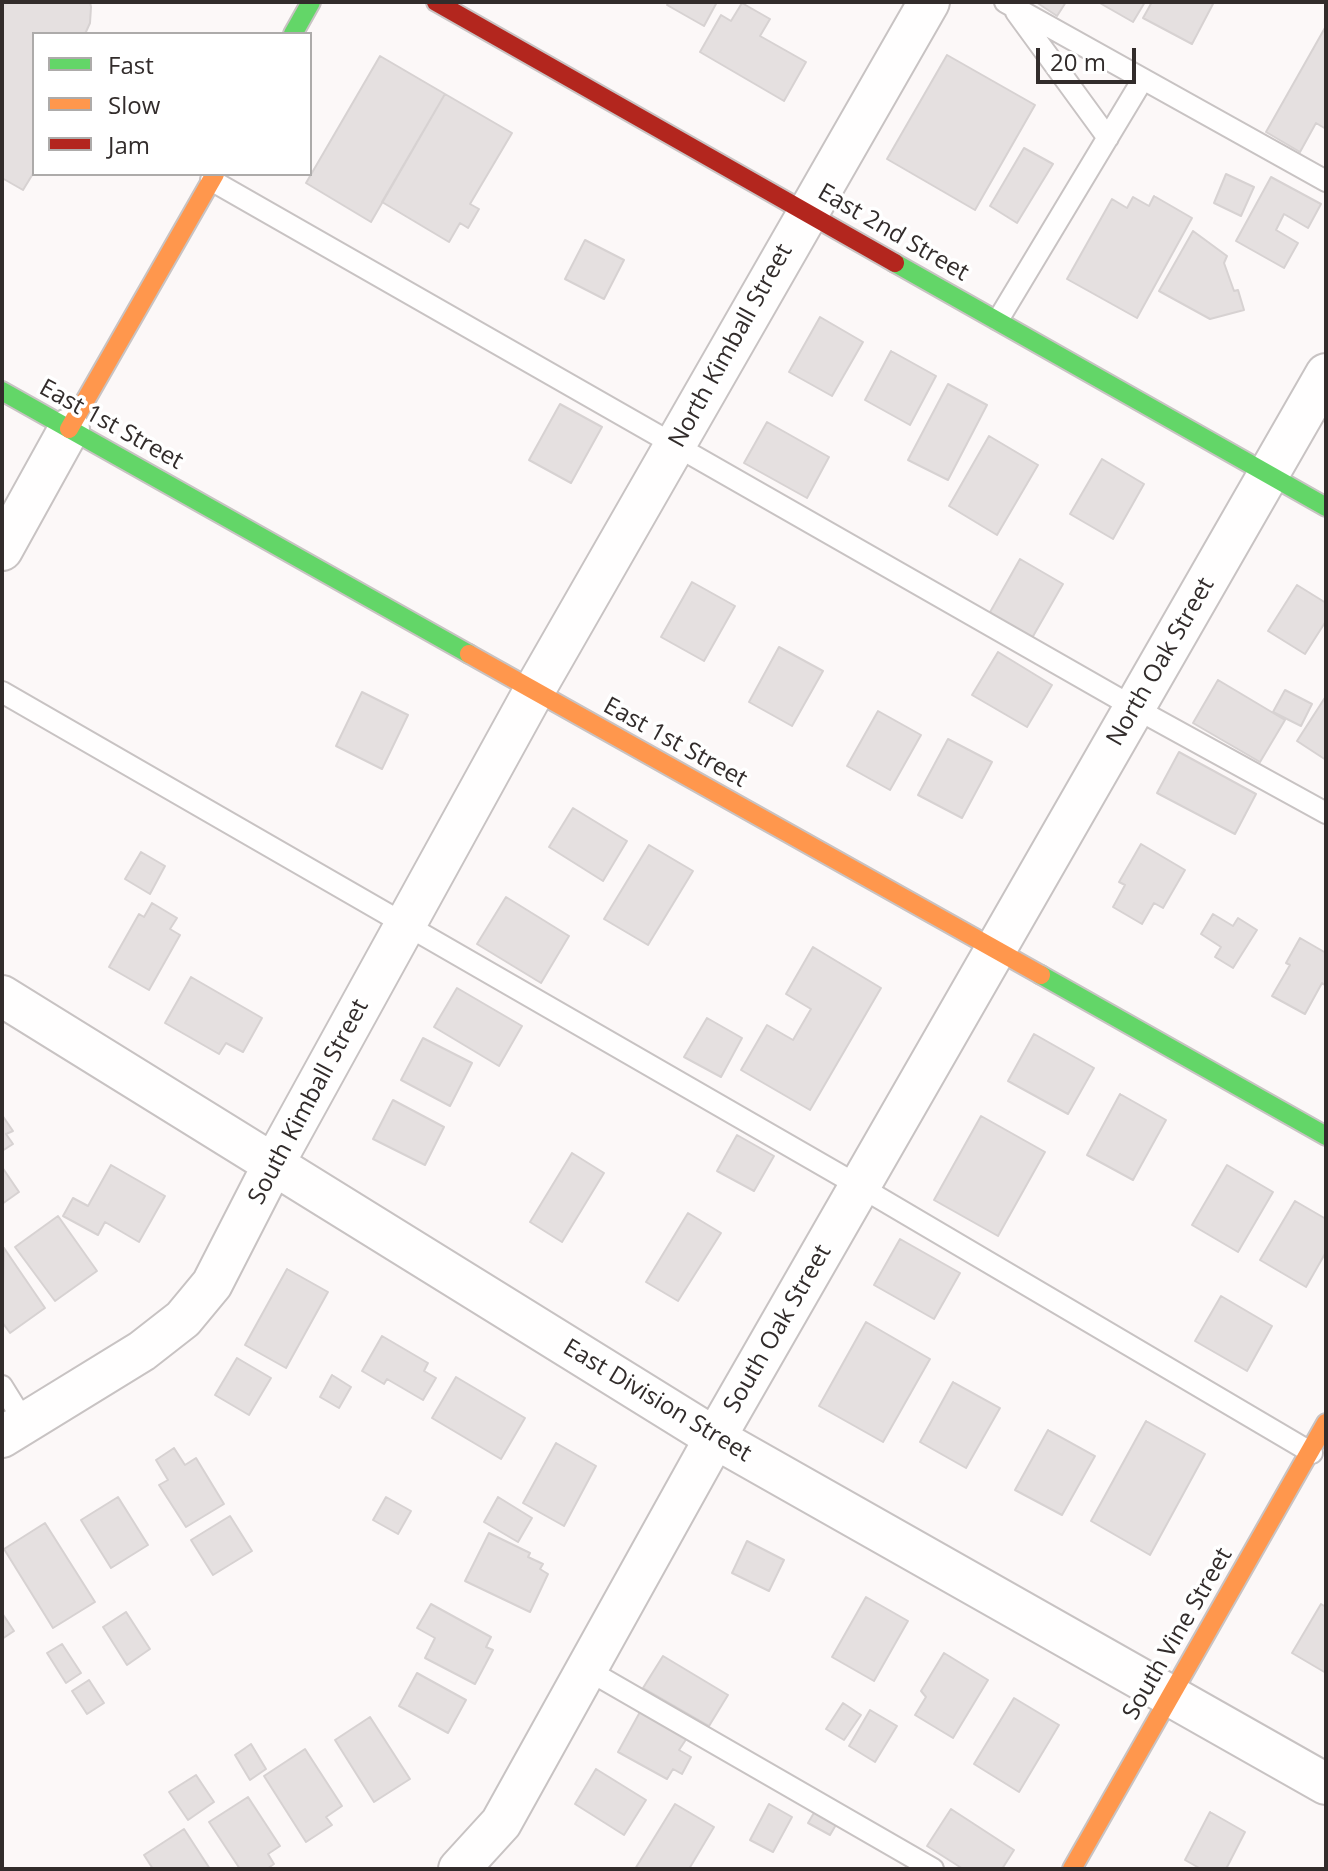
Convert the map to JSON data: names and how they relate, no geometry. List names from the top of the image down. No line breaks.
{"streets":{"main road":["East 2nd Street","East 1st Street","South Vine Street"],"street":["North Kimball Street","North Oak Street","South Kimball Street","South Oak Street","East Division Street"]},"crossings":[["East 2nd Street","North Kimball Street"],["East 2nd Street","North Oak Street"],["North Kimball Street","East 1st Street"],["North Kimball Street","South Kimball Street"],["East 1st Street","North Oak Street"],["East 1st Street","South Kimball Street"],["East 1st Street","South Oak Street"],["North Oak Street","South Oak Street"],["South Kimball Street","East Division Street"],["South Oak Street","East Division Street"],["East Division Street","South Vine Street"]],"legend":["Fast","Slow","Jam"],"scale_bar":"20 m"}
